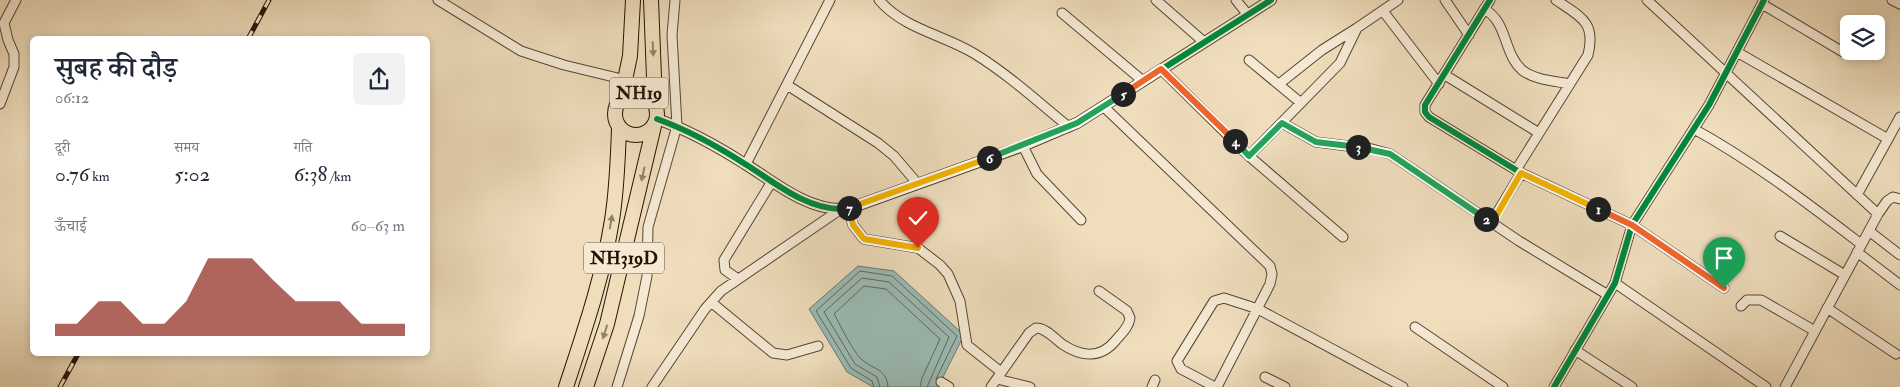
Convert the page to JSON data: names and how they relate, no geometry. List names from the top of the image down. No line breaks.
{"streets":{"highway":["NH19","NH319D"]},"crossings":[["NH19","NH319D"]],"page":{"heading":["सुबह की दौड़","06:12"],"pins":["5","4","3","6","7","1","2"],"stats":[["दूरी","0.76 km"],["समय","5:02"],["गति","6:38 /km"]],"chart":["ऊँचाई","60–63 m"]}}
